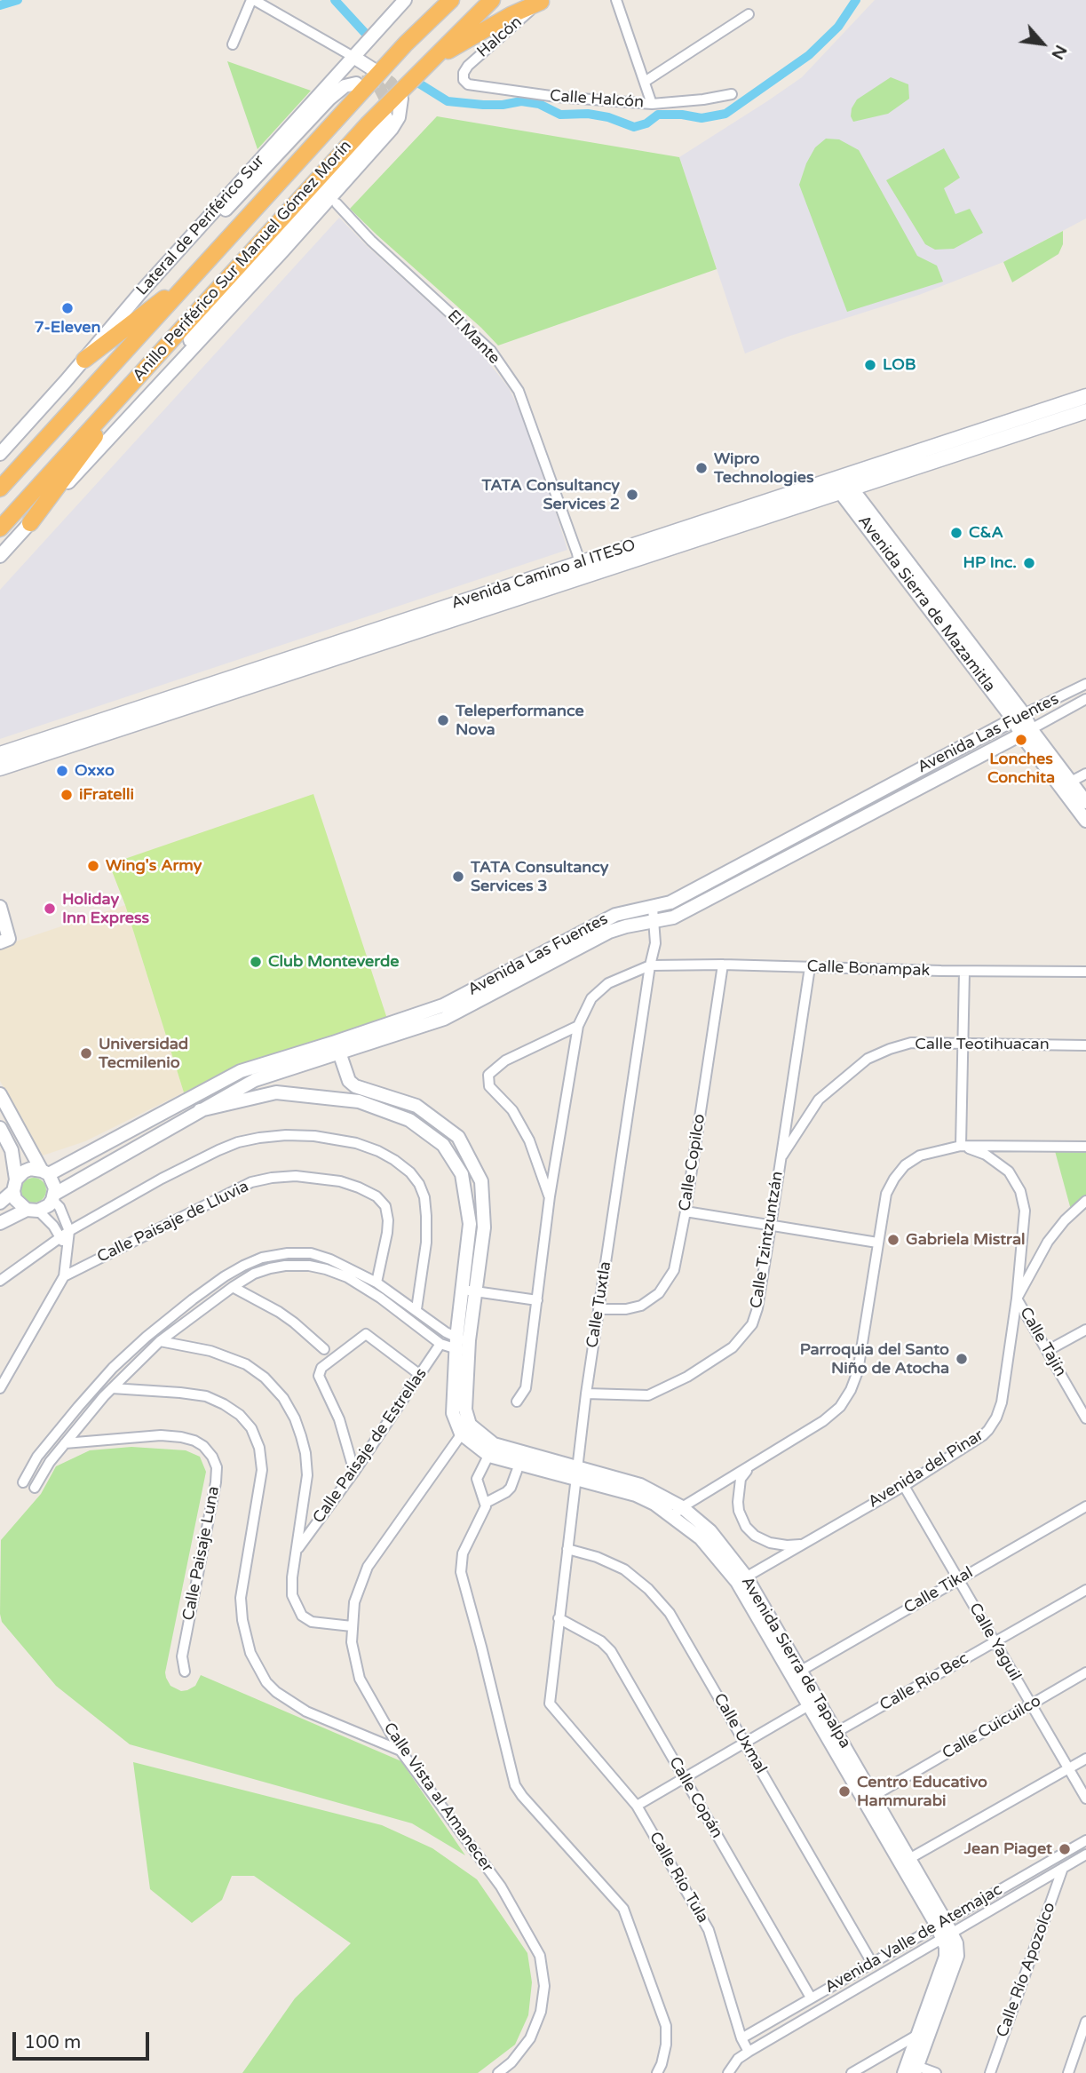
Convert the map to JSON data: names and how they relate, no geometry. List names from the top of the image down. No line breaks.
{"streets":{"highway":["Anillo Periférico Sur Manuel Gómez Morín"],"main road":["Avenida Camino al ITESO"],"street":["Halcón","Calle Halcón","Lateral de Periférico Sur","El Mante","Avenida Sierra de Mazamitla","Avenida Las Fuentes","Calle Bonampak","Calle Teotihuacan","Calle Copilco","Calle Paisaje de Lluvia","Calle Tzintzuntzán","Calle Tuxtla","Calle Tajín","Calle Paisaje de Estrellas","Avenida del Pinar","Calle Paisaje Luna","Calle Tikal","Calle Yaguil","Avenida Sierra de Tapalpa","Calle Río Bec","Calle Cuicuilco","Calle Uxmal","Calle Vista al Amanecer","Calle Copán","Calle Río Tula","Avenida Valle de Atemajac","Calle Río Apozolco"]},"crossings":[["Halcón","Calle Halcón"],["El Mante","Avenida Camino al ITESO"],["Avenida Camino al ITESO","Avenida Sierra de Mazamitla"],["Avenida Sierra de Mazamitla","Avenida Las Fuentes"],["Avenida Las Fuentes","Calle Tuxtla"],["Calle Bonampak","Calle Copilco"],["Calle Bonampak","Calle Tzintzuntzán"],["Calle Bonampak","Calle Tuxtla"],["Calle Teotihuacan","Calle Tzintzuntzán"],["Calle Copilco","Calle Tuxtla"],["Calle Tzintzuntzán","Calle Tuxtla"],["Calle Tuxtla","Avenida Sierra de Tapalpa"],["Calle Tuxtla","Calle Uxmal"],["Calle Tuxtla","Calle Copán"],["Calle Tuxtla","Calle Río Tula"],["Calle Tajín","Avenida del Pinar"],["Avenida del Pinar","Calle Yaguil"],["Avenida del Pinar","Avenida Sierra de Tapalpa"],["Calle Tikal","Calle Yaguil"],["Calle Tikal","Avenida Sierra de Tapalpa"],["Calle Yaguil","Calle Río Bec"],["Calle Yaguil","Calle Cuicuilco"],["Avenida Sierra de Tapalpa","Calle Río Bec"],["Avenida Sierra de Tapalpa","Calle Cuicuilco"],["Avenida Sierra de Tapalpa","Calle Vista al Amanecer"],["Avenida Sierra de Tapalpa","Avenida Valle de Atemajac"],["Calle Uxmal","Avenida Valle de Atemajac"],["Calle Copán","Avenida Valle de Atemajac"],["Calle Río Tula","Avenida Valle de Atemajac"],["Avenida Valle de Atemajac","Calle Río Apozolco"]],"places":["7-Eleven","LOB","Wipro Technologies","TATA Consultancy Services 2","C&A","HP Inc.","Teleperformance Nova","Lonches Conchita","Oxxo","iFratelli","Wing's Army","TATA Consultancy Services 3","Holiday Inn Express","Club Monteverde","Universidad Tecmilenio","Gabriela Mistral","Parroquia del Santo Niño de Atocha","Centro Educativo Hammurabi","Jean Piaget"],"scale_bar":"100 m","north":"bottom right"}
